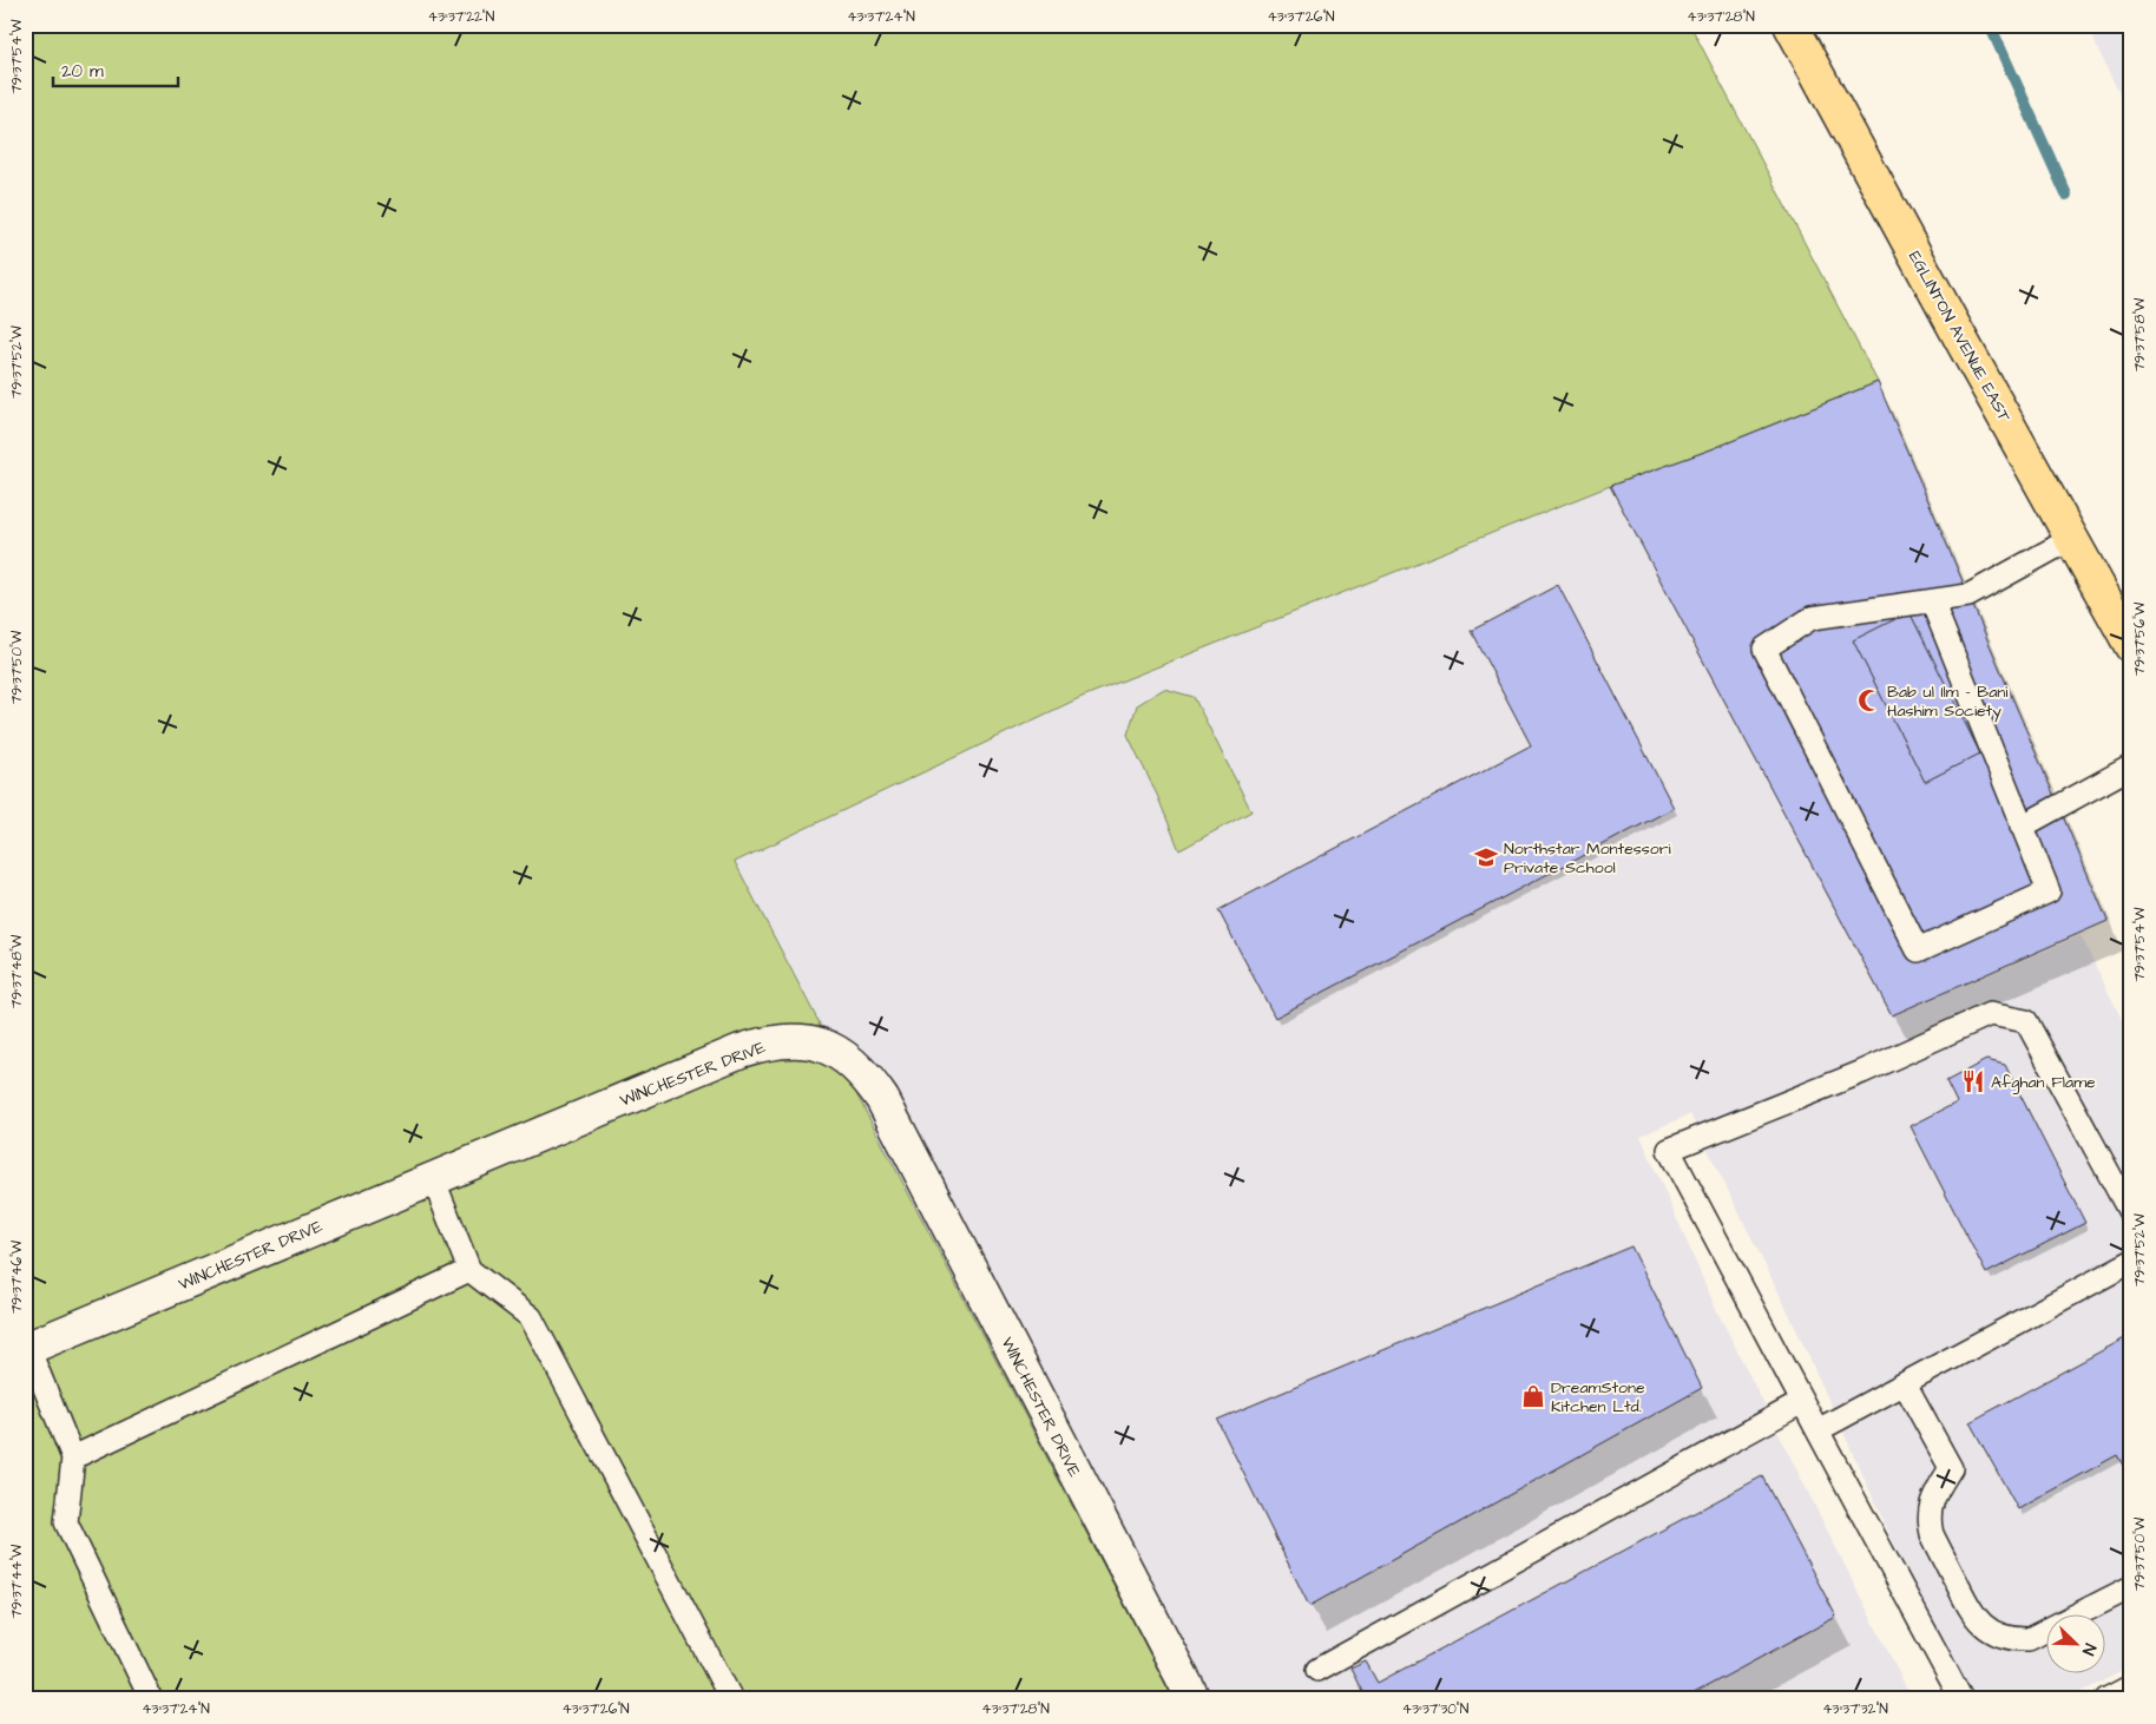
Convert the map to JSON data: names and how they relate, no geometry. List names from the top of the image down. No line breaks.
{"streets":{"main road":["EGLINTON AVENUE EAST"],"street":["WINCHESTER DRIVE"]},"places":{"mosque":["Bab ul Ilm - Bani Hashim Society"],"school or university":["Northstar Montessori Private School"],"restaurant":["Afghan Flame"],"shop":["DreamStone Kitchen Ltd."]},"scale_bar":"20 m","north":"bottom right","coordinates":["43°37'22\"N","43°37'24\"N","43°37'26\"N","43°37'28\"N","79°37'54\"W","79°37'58\"W","79°37'52\"W","79°37'56\"W","79°37'50\"W","79°37'48\"W","79°37'46\"W","79°37'44\"W","43°37'30\"N","43°37'32\"N"]}
